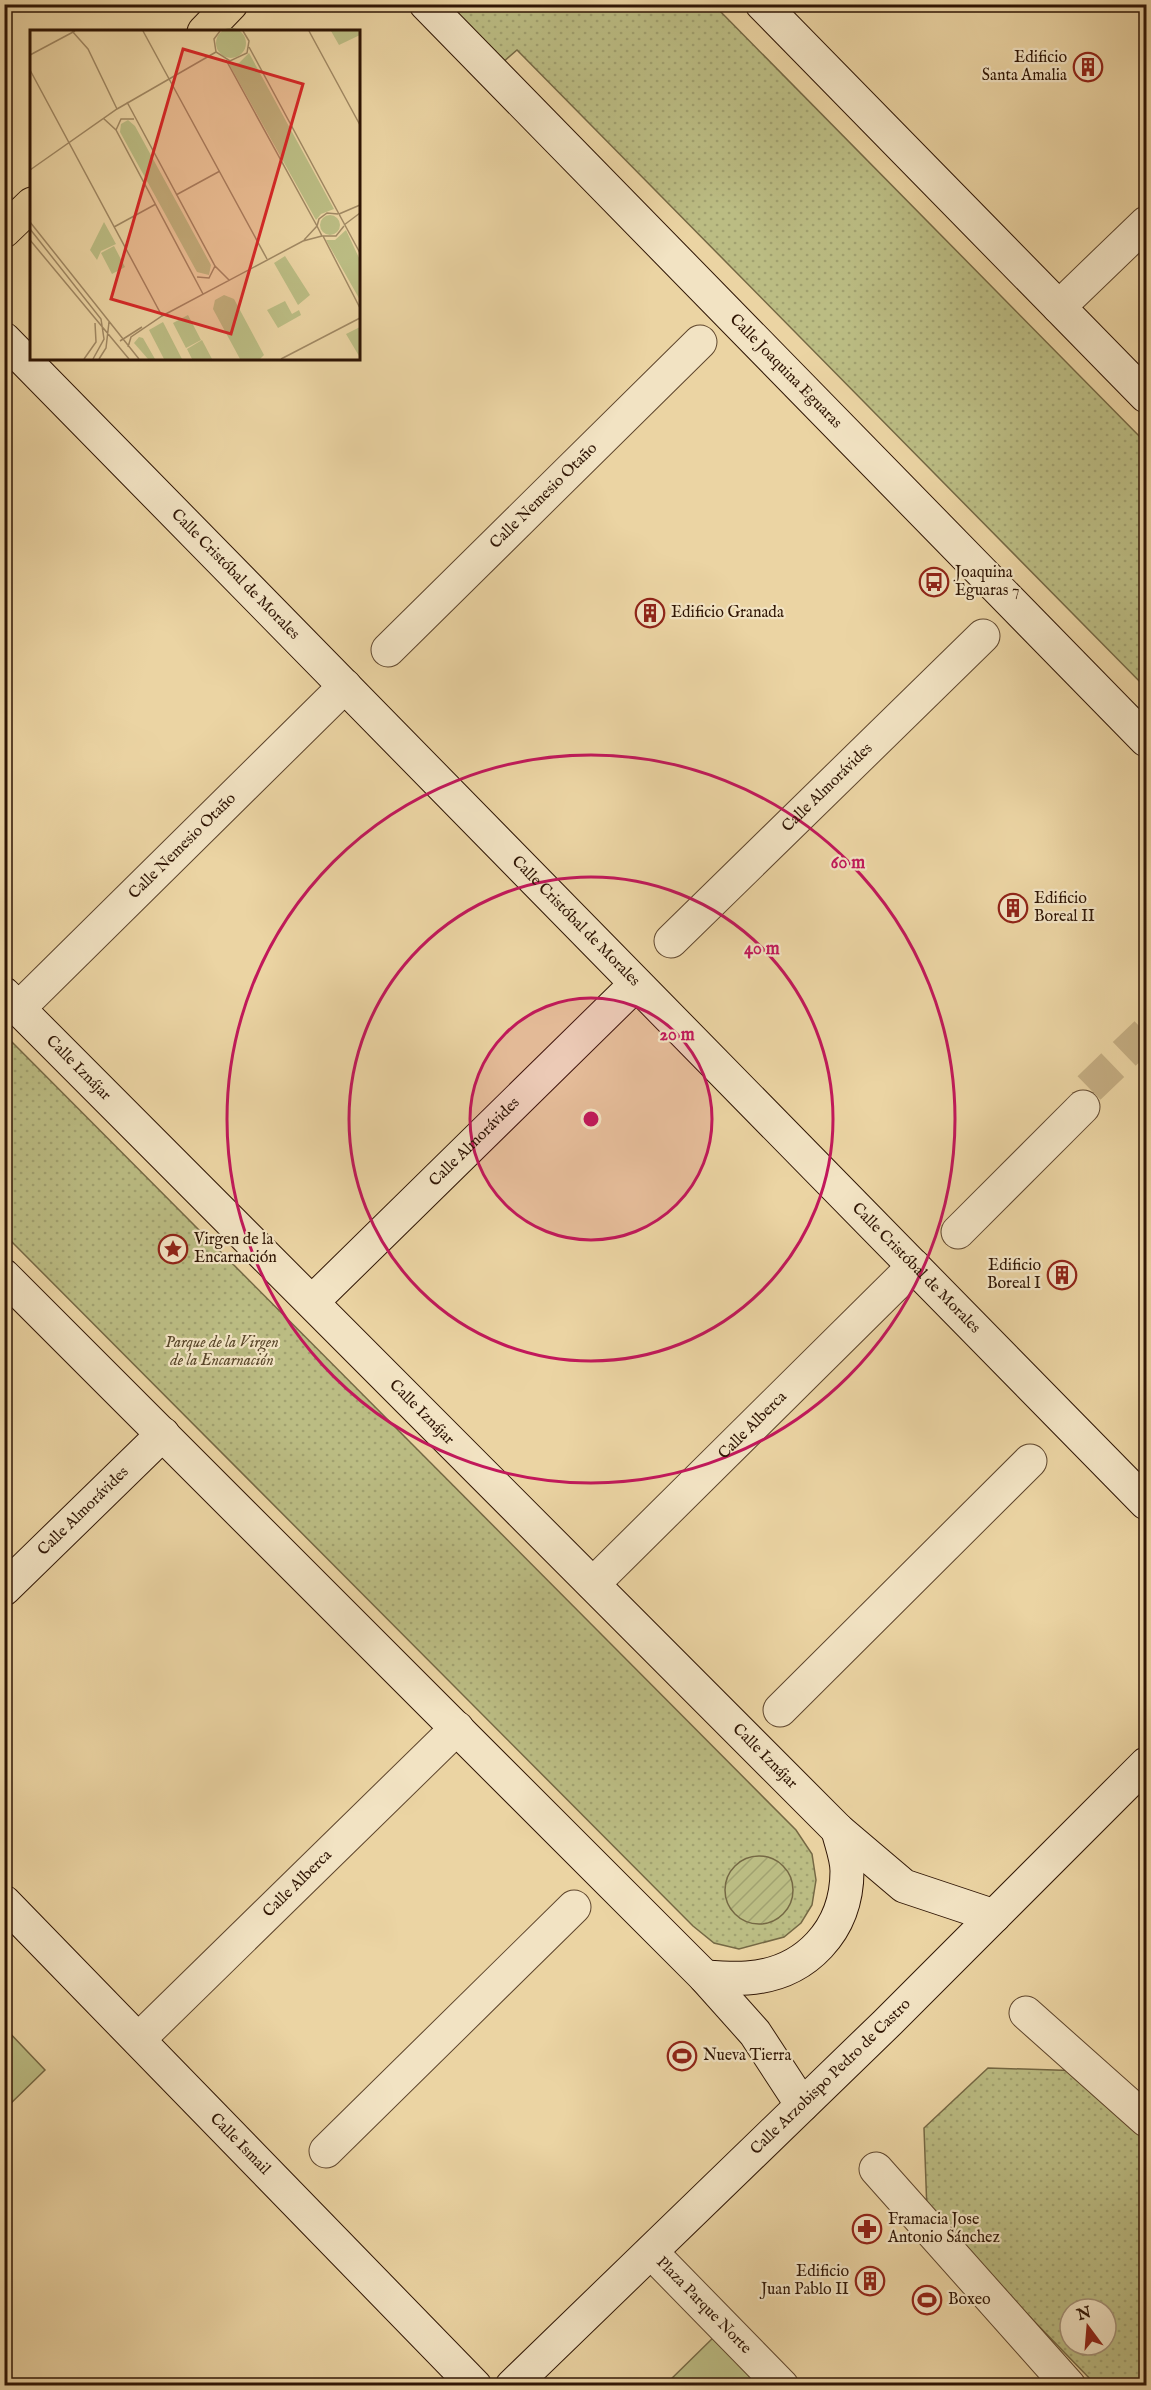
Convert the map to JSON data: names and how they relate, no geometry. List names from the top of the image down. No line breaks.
{"streets":{"street":["Calle Joaquina Eguaras","Calle Nemesio Otaño","Calle Cristóbal de Morales","Calle Almorávides","Calle Iznájar","Calle Alberca","Calle Arzobispo Pedro de Castro","Calle Ismail","Plaza Parque Norte"]},"crossings":[["Calle Nemesio Otaño","Calle Cristóbal de Morales"],["Calle Nemesio Otaño","Calle Iznájar"],["Calle Cristóbal de Morales","Calle Almorávides"],["Calle Cristóbal de Morales","Calle Alberca"],["Calle Almorávides","Calle Iznájar"],["Calle Iznájar","Calle Alberca"],["Calle Iznájar","Calle Arzobispo Pedro de Castro"],["Calle Alberca","Calle Ismail"],["Calle Arzobispo Pedro de Castro","Plaza Parque Norte"]],"parks":["Parque de la Virgen de la Encarnación"],"places":{"building":["Edificio Santa Amalia","Edificio Granada","Edificio Boreal II","Edificio Boreal I","Edificio Juan Pablo II"],"bus stop":["Joaquina Eguaras 7"],"place":["Virgen de la Encarnación"],"sports":["Nueva Tierra","Boxeo"],"pharmacy":["Framacia Jose Antonio Sánchez"]},"north":"top","rings":["60 m","40 m","20 m"]}
